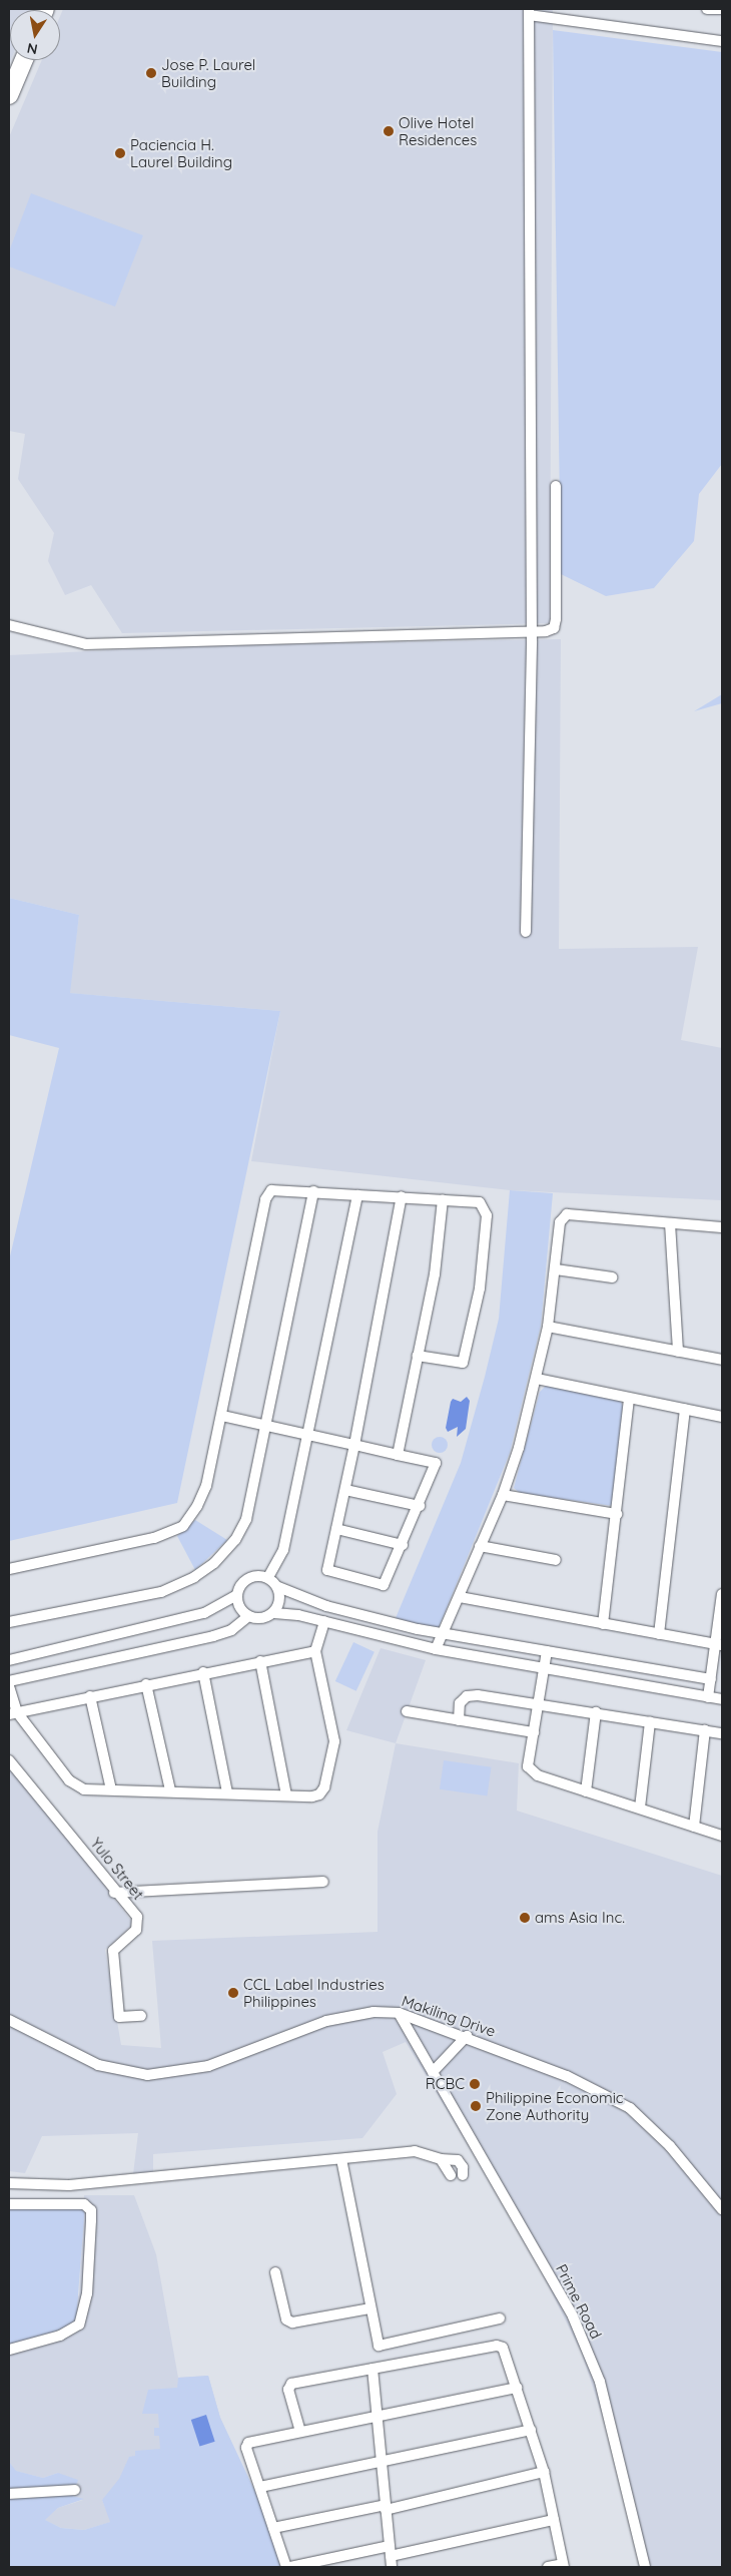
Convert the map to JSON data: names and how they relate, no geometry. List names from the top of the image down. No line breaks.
{"streets":{"street":["Yulo Street","Makiling Drive","Prime Road"]},"crossings":[["Makiling Drive","Prime Road"]],"places":["Jose P. Laurel Building","Olive Hotel Residences","Paciencia H. Laurel Building","ams Asia Inc.","CCL Label Industries Philippines","RCBC","Philippine Economic Zone Authority"],"north":"bottom"}
